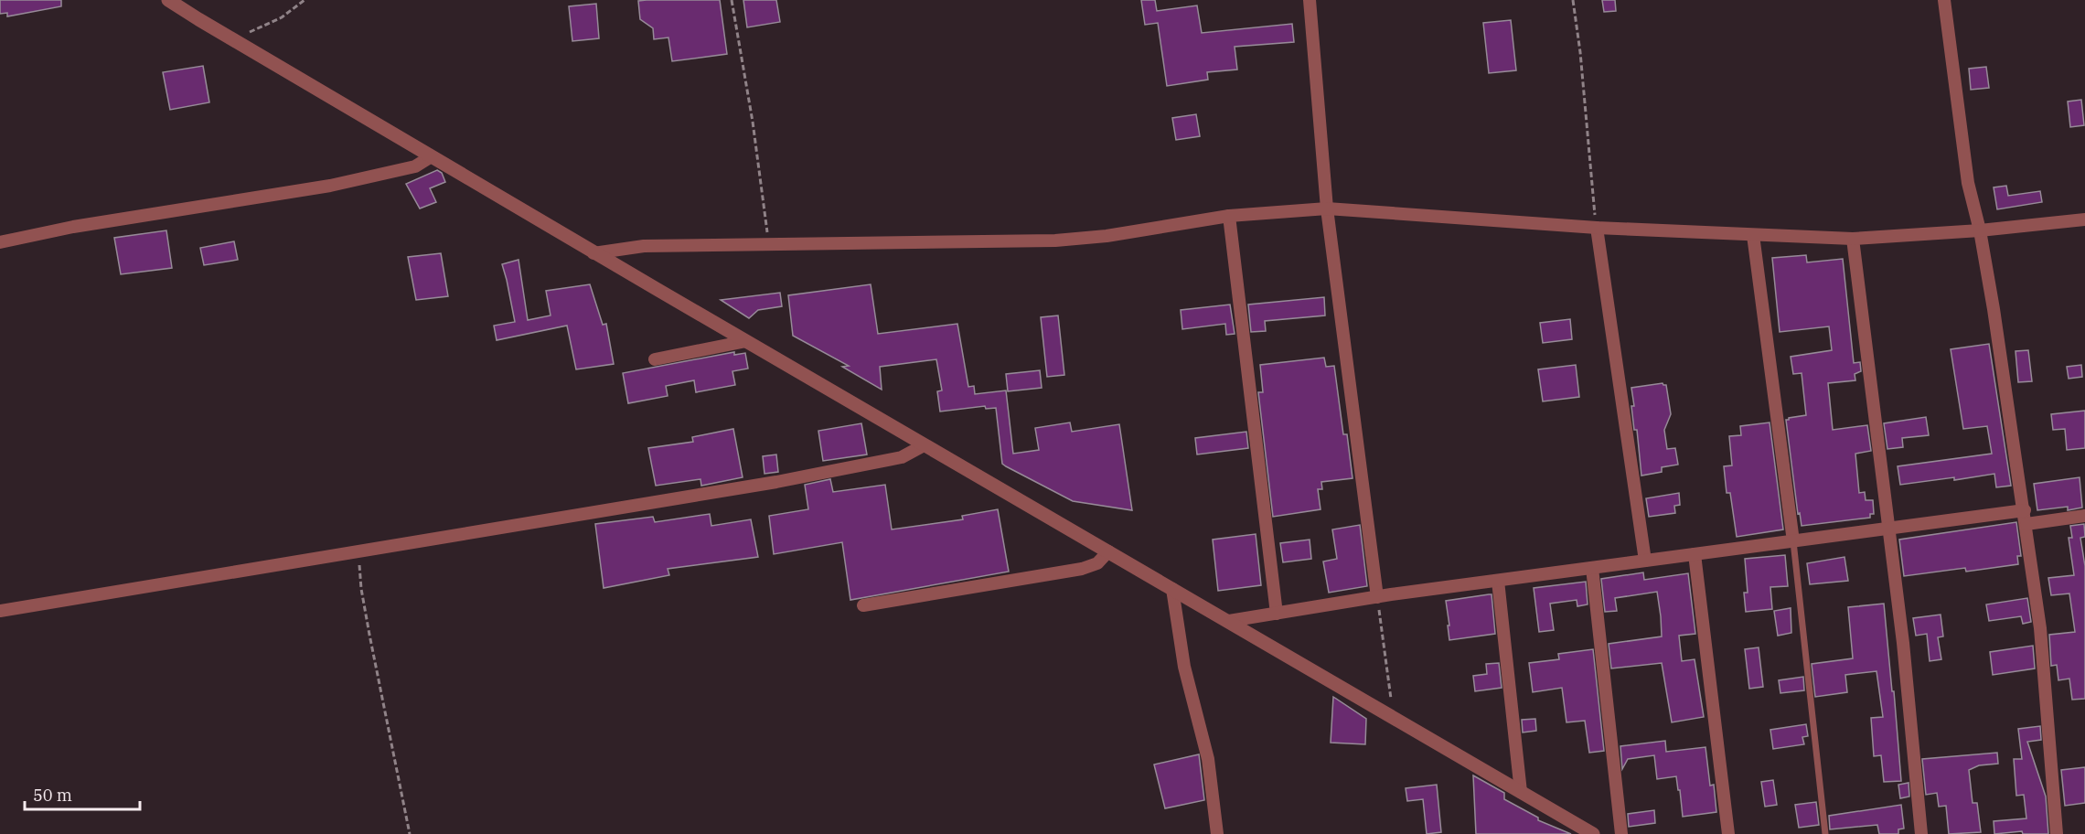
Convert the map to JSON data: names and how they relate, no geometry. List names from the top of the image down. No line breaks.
{"scale_bar":"50 m"}
